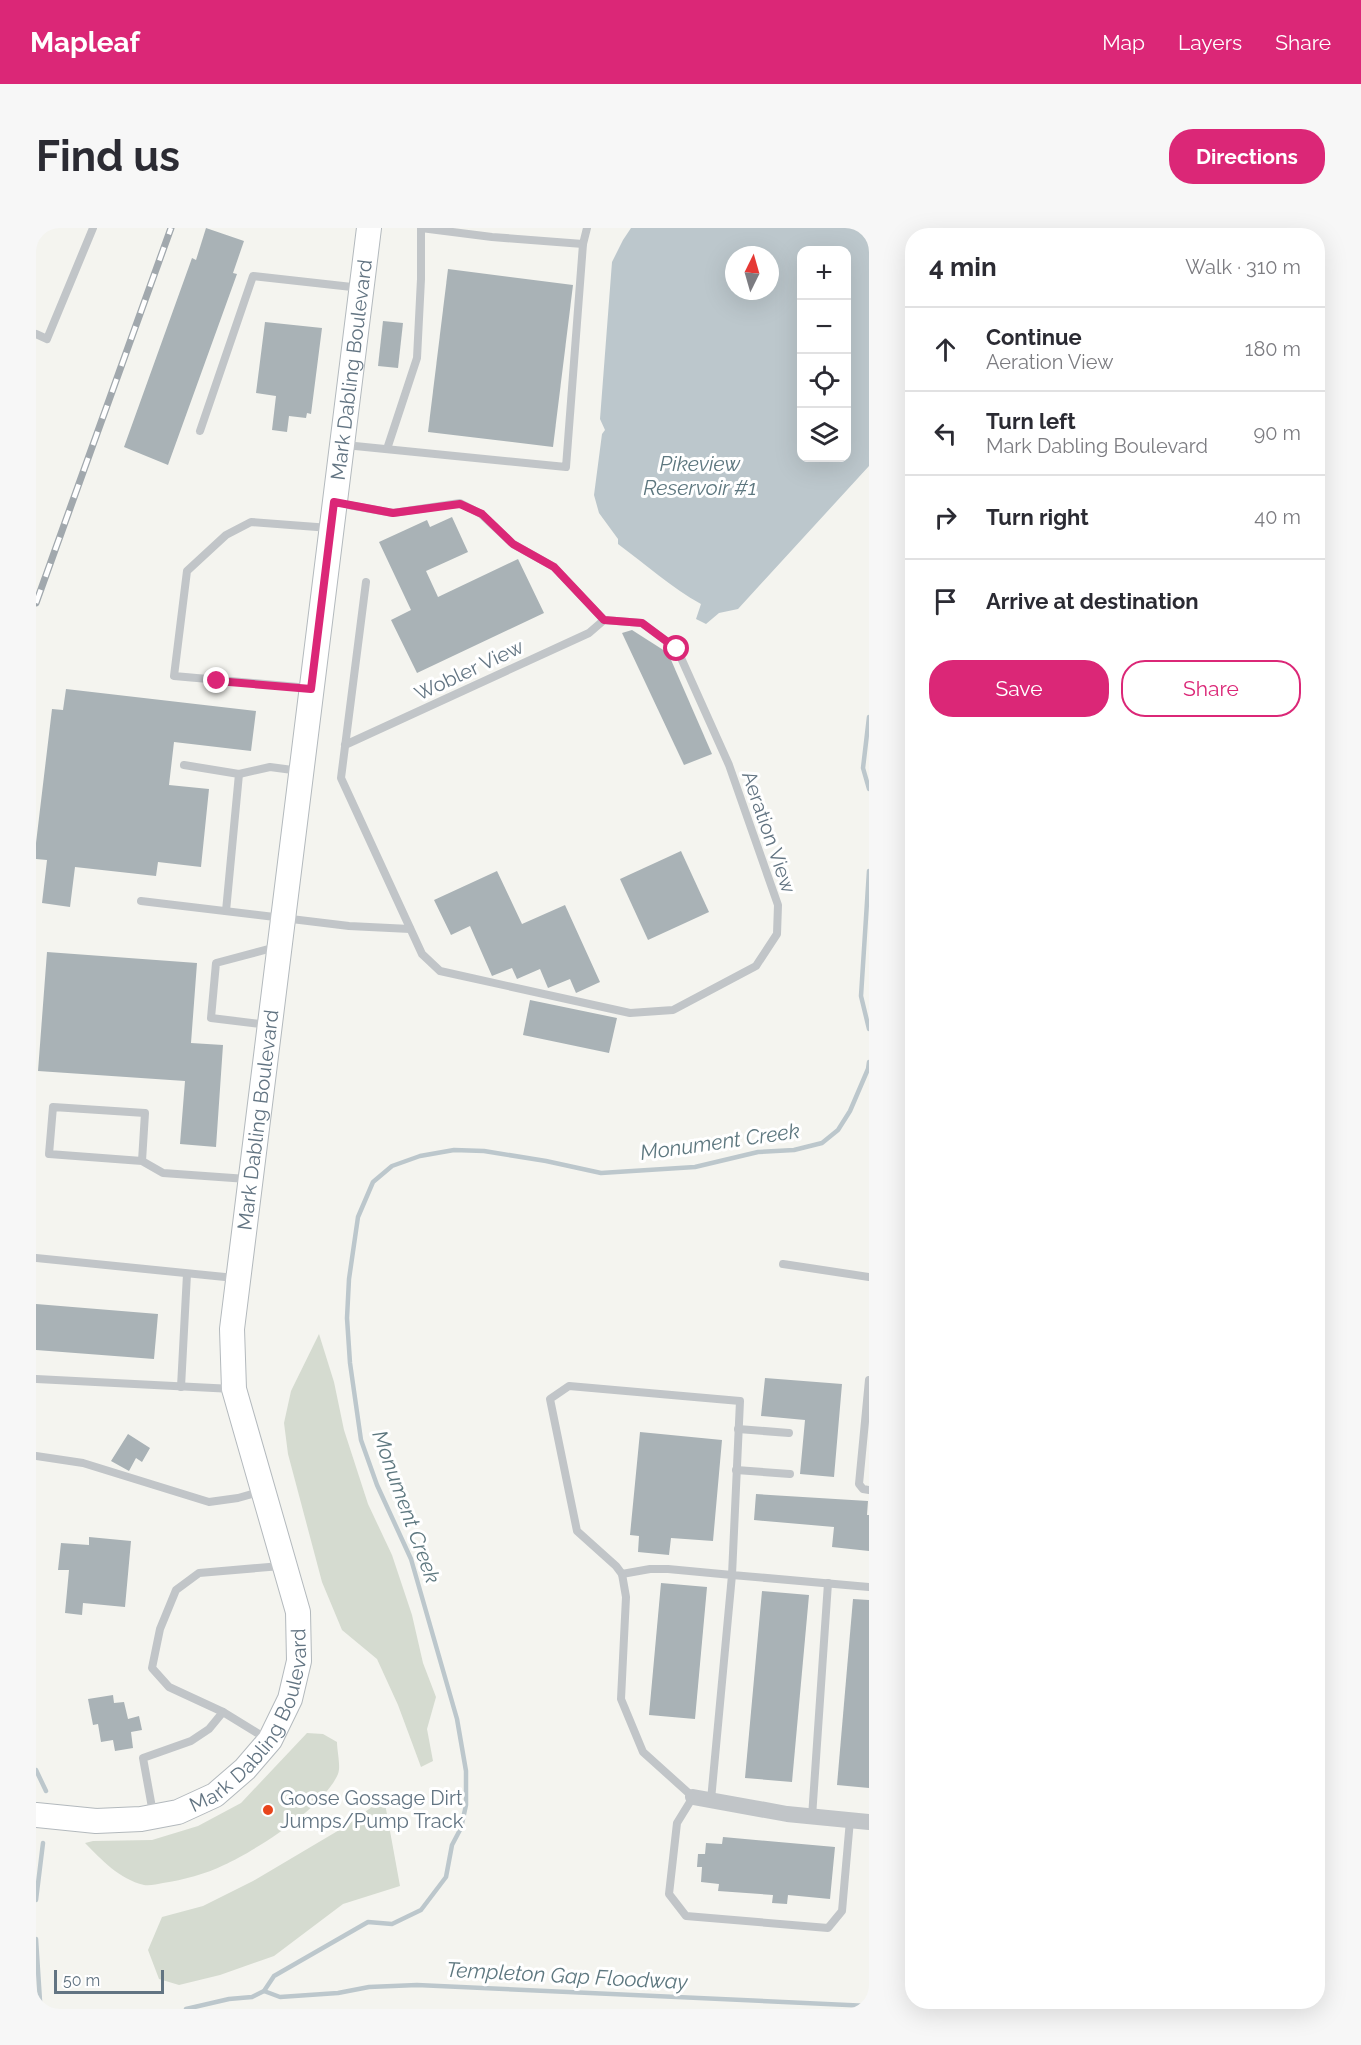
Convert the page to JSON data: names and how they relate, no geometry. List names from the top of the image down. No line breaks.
{"streets":{"street":["Mark Dabling Boulevard"],"lane":["Wobler View","Aeration View"]},"crossings":[["Wobler View","Aeration View"]],"water":["Pikeview Reservoir #1","Monument Creek","Templeton Gap Floodway"],"places":["Goose Gossage Dirt Jumps/Pump Track"],"scale_bar":"50 m","north":"top","page":{"header":"Mapleaf","nav":["Map","Layers","Share"],"buttons":["Directions",["Save","Share"]],"title":"Find us","heading":["4 min","Walk · 310 m"],"map_buttons":["+","−"],"list":[["Continue","Aeration View","180 m"],["Turn left","Mark Dabling Boulevard","90 m"],["Turn right","40 m"],"Arrive at destination"],"scale":"50 m"}}
